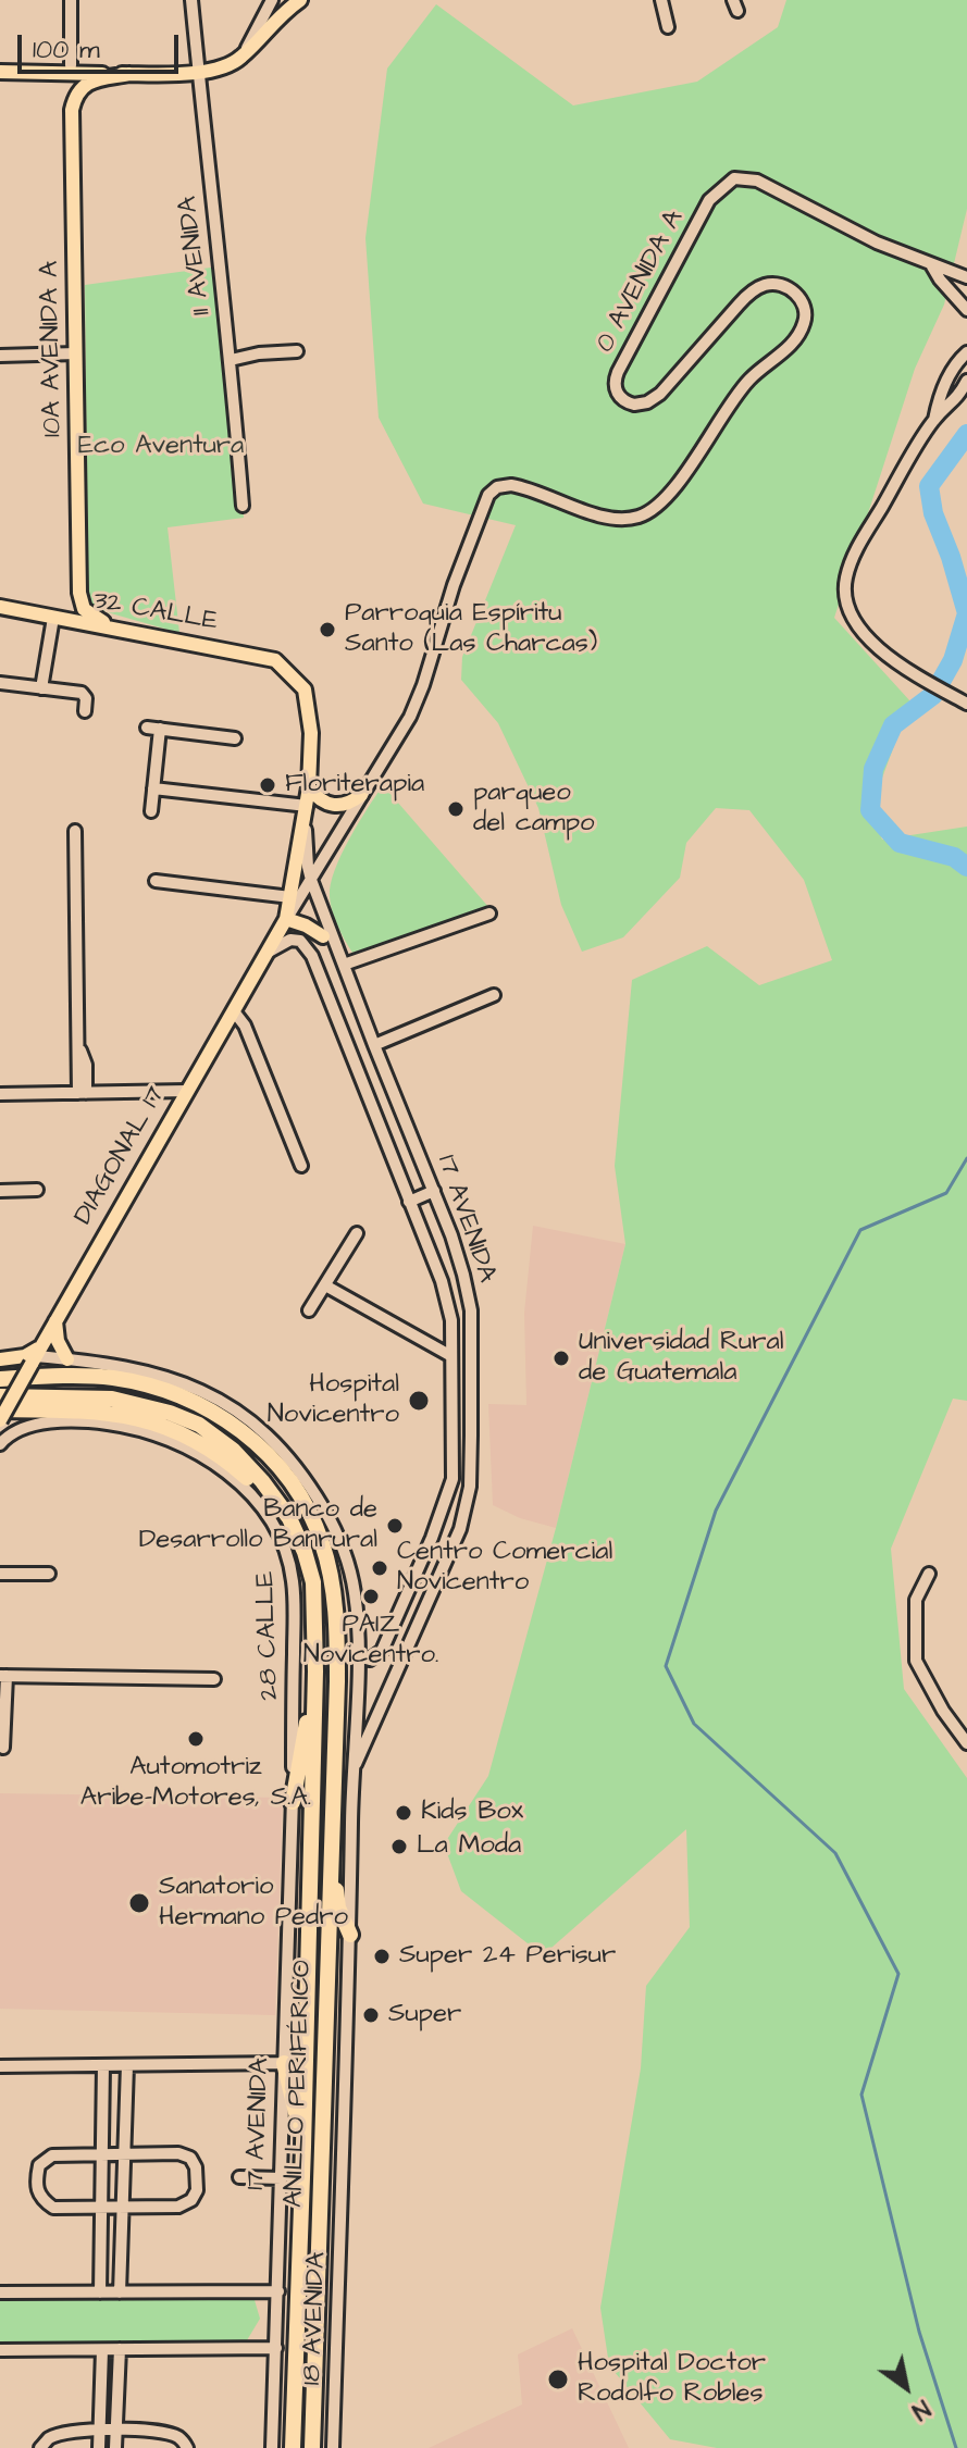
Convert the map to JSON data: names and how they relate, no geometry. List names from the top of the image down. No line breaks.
{"streets":{"highway":["ANILLO PERIFÉRICO"],"main road":["10A AVENIDA A","32 CALLE","DIAGONAL 17","17 AVENIDA"],"street":["11 AVENIDA","0 AVENIDA A","28 CALLE","18 AVENIDA"]},"crossings":[["0 AVENIDA A","DIAGONAL 17"],["0 AVENIDA A","17 AVENIDA"],["10A AVENIDA A","32 CALLE"],["32 CALLE","17 AVENIDA"],["DIAGONAL 17","17 AVENIDA"],["17 AVENIDA","28 CALLE"],["17 AVENIDA","18 AVENIDA"]],"parks":["Eco Aventura"],"places":["Parroquia Espíritu Santo (Las Charcas)","Floriterapia","parqueo del campo","Universidad Rural de Guatemala","Hospital Novicentro","Banco de Desarrollo Banrural","Centro Comercial Novicentro","PAIZ Novicentro.","Automotriz Aribe-Motores, S.A.","Kids Box","La Moda","Sanatorio Hermano Pedro","Super 24 Perisur","Super","Hospital Doctor Rodolfo Robles"],"scale_bar":"100 m","north":"bottom right"}
